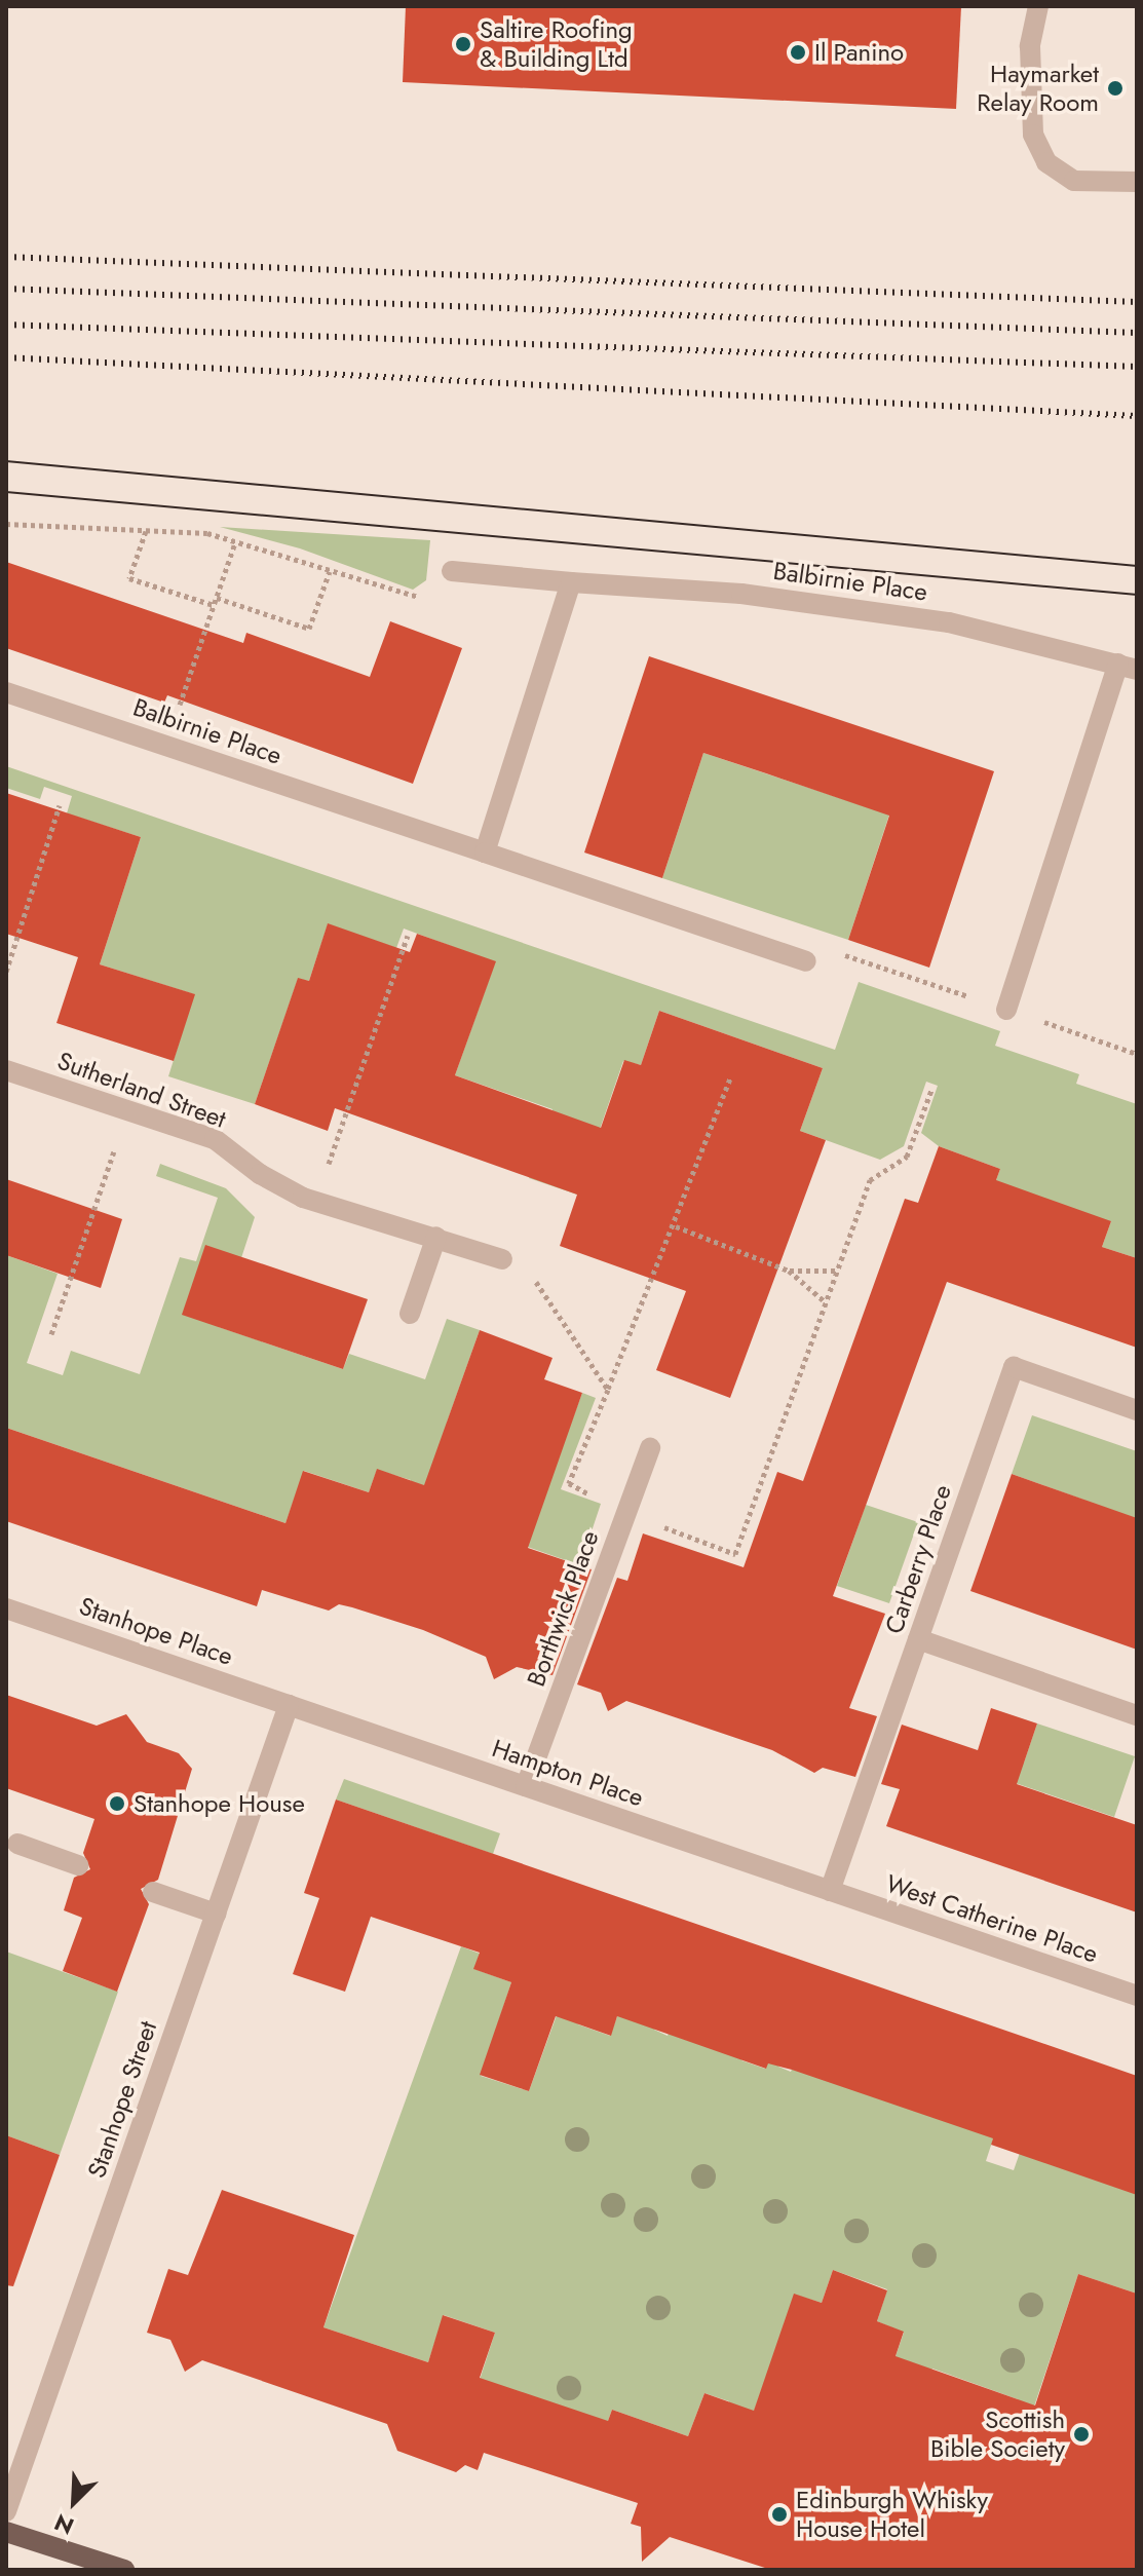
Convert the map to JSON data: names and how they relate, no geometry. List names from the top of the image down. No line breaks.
{"streets":{"street":["Balbirnie Place","Sutherland Street","Carberry Place","Borthwick Place","Stanhope Place","Hampton Place","West Catherine Place","Stanhope Street"]},"crossings":[["Carberry Place","Hampton Place"],["Carberry Place","West Catherine Place"],["Borthwick Place","Hampton Place"],["Stanhope Place","Hampton Place"],["Stanhope Place","Stanhope Street"],["Hampton Place","West Catherine Place"],["Hampton Place","Stanhope Street"]],"places":["Saltire Roofing & Building Ltd","Il Panino","Haymarket Relay Room","Stanhope House","Scottish Bible Society","Edinburgh Whisky House Hotel"],"north":"bottom left"}
